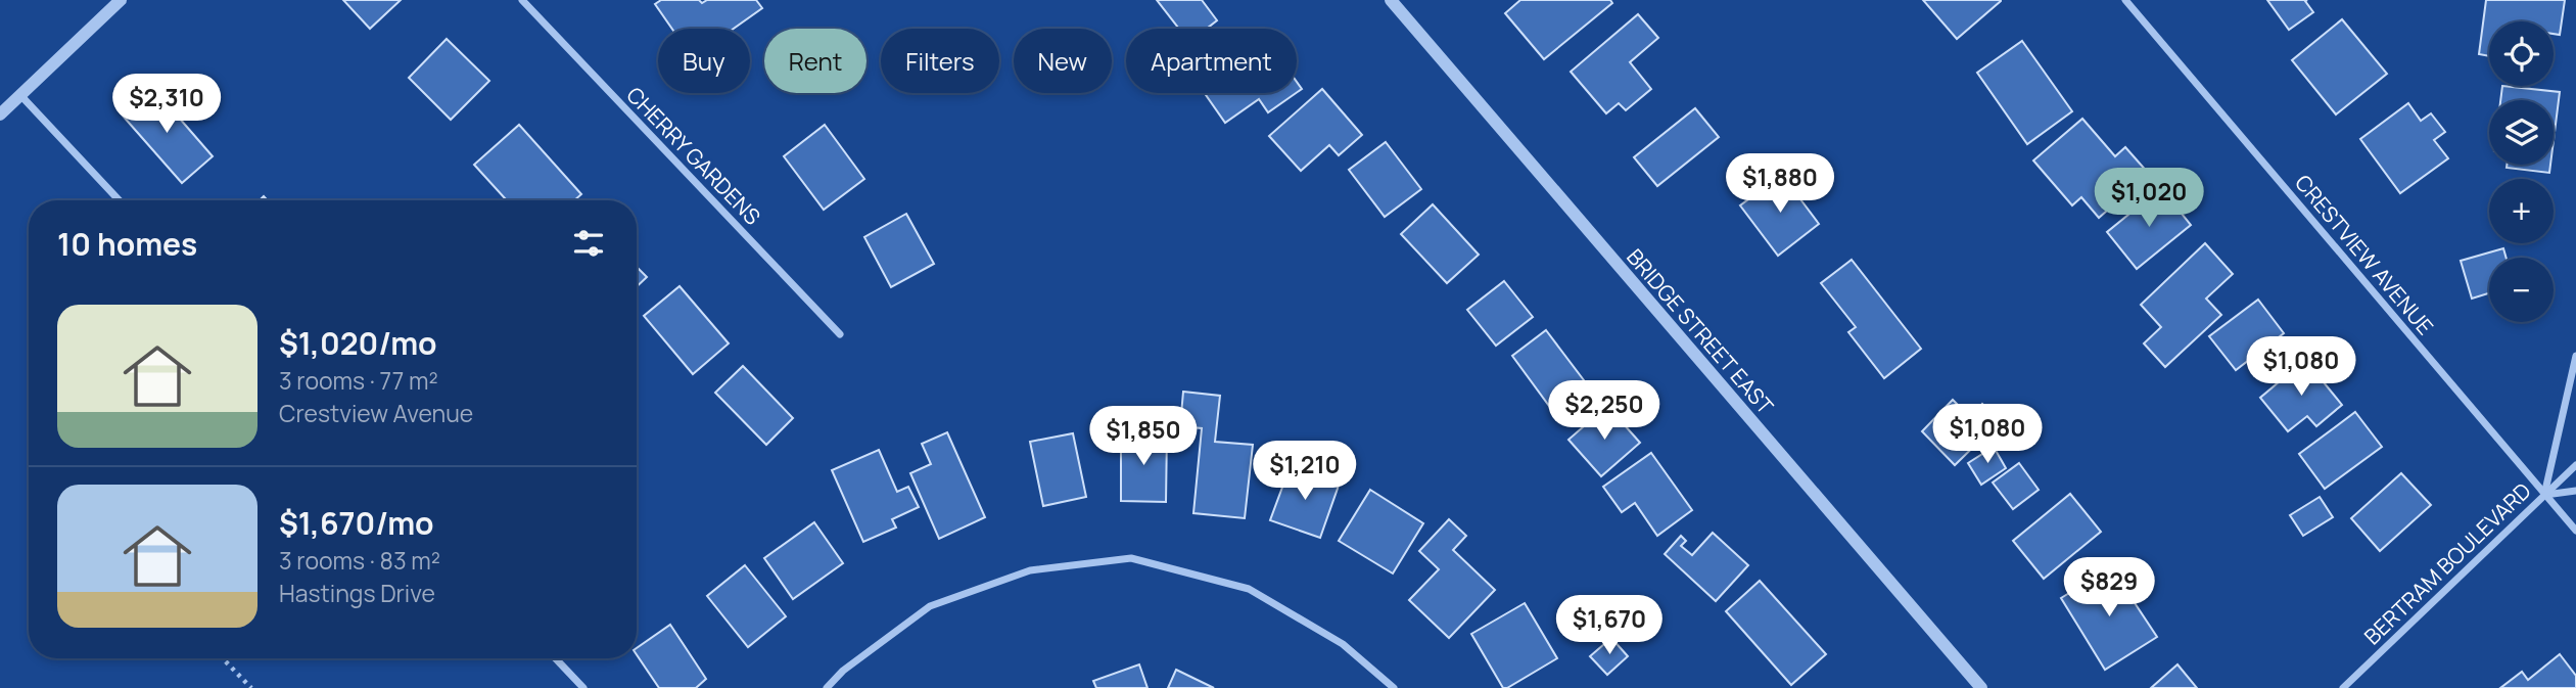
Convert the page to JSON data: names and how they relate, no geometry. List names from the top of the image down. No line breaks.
{"streets":{"street":["CHERRY GARDENS","CRESTVIEW AVENUE","BRIDGE STREET EAST","BERTRAM BOULEVARD"]},"crossings":[["CRESTVIEW AVENUE","BERTRAM BOULEVARD"]],"page":{"map_buttons":["+","−"],"chip":["Buy","Rent","Filters","New","Apartment"],"price":["$2,310","$1,880","$1,020","$1,080","$2,250","$1,080","$1,850","$1,210","$829","$1,670"],"heading":"10 homes","list":[{"name":"$1,020/mo","note":"3 rooms · 77 m² · Crestview Avenue"},{"name":"$1,670/mo","note":"3 rooms · 83 m² · Hastings Drive"}]}}
